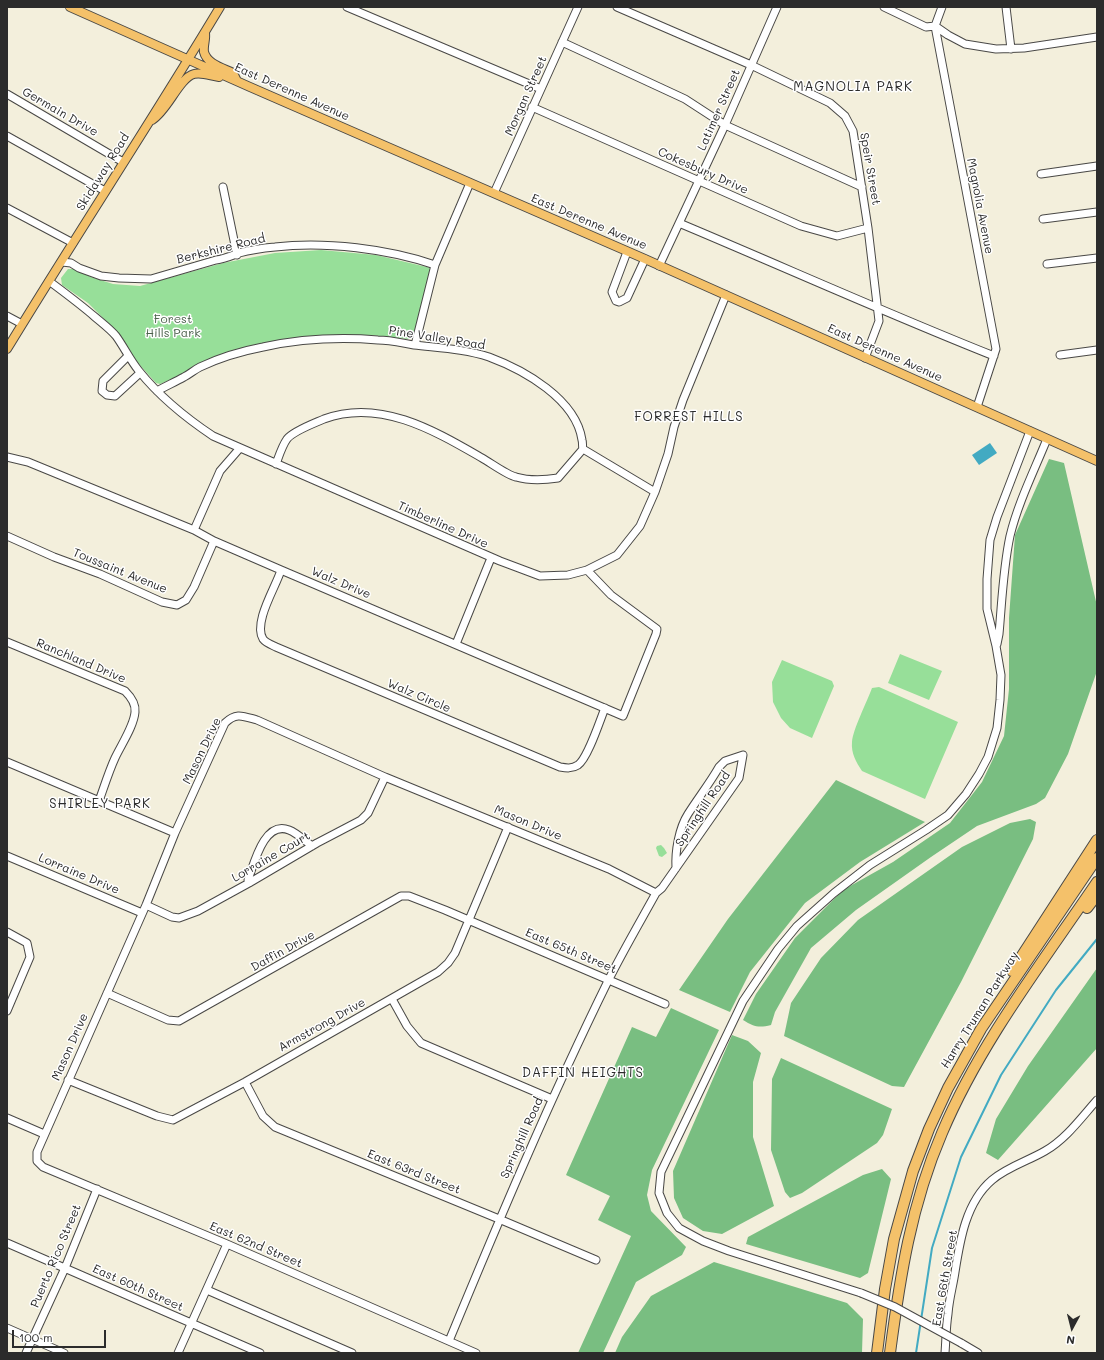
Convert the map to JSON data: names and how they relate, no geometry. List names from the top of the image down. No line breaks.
{"streets":{"highway":["Harry Truman Parkway"],"main road":["East Derenne Avenue","Skidaway Road"],"street":["Morgan Street","Latimer Street","Germain Drive","Speir Street","Cokesbury Drive","Magnolia Avenue","Berkshire Road","Pine Valley Road","Timberline Drive","Toussaint Avenue","Walz Drive","Ranchland Drive","Walz Circle","Mason Drive","Springhill Road","Lorraine Court","Lorraine Drive","Daffin Drive","East 65th Street","Armstrong Drive","East 63rd Street","East 62nd Street","Puerto Rico Street","East 66th Street","East 60th Street"]},"crossings":[["East Derenne Avenue","Morgan Street"],["East Derenne Avenue","Latimer Street"],["East Derenne Avenue","Speir Street"],["East Derenne Avenue","Skidaway Road"],["East Derenne Avenue","Magnolia Avenue"],["East Derenne Avenue","Timberline Drive"],["Morgan Street","Cokesbury Drive"],["Latimer Street","Speir Street"],["Latimer Street","Cokesbury Drive"],["Germain Drive","Skidaway Road"],["Speir Street","Cokesbury Drive"],["Skidaway Road","Berkshire Road"],["Skidaway Road","Timberline Drive"],["Pine Valley Road","Timberline Drive"],["Timberline Drive","Walz Drive"],["Toussaint Avenue","Walz Drive"],["Walz Drive","Walz Circle"],["Mason Drive","Springhill Road"],["Mason Drive","Lorraine Court"],["Mason Drive","Lorraine Drive"],["Mason Drive","Daffin Drive"],["Mason Drive","Armstrong Drive"],["Mason Drive","East 62nd Street"],["Springhill Road","East 65th Street"],["Springhill Road","East 63rd Street"],["Springhill Road","East 62nd Street"],["Daffin Drive","East 65th Street"],["Daffin Drive","Armstrong Drive"],["East 65th Street","Armstrong Drive"],["Armstrong Drive","East 63rd Street"],["East 62nd Street","Puerto Rico Street"],["Puerto Rico Street","East 60th Street"]],"districts":["MAGNOLIA PARK","FORREST HILLS","SHIRLEY PARK","DAFFIN HEIGHTS"],"parks":["Forest Hills Park"],"scale_bar":"100 m","north":"bottom"}
